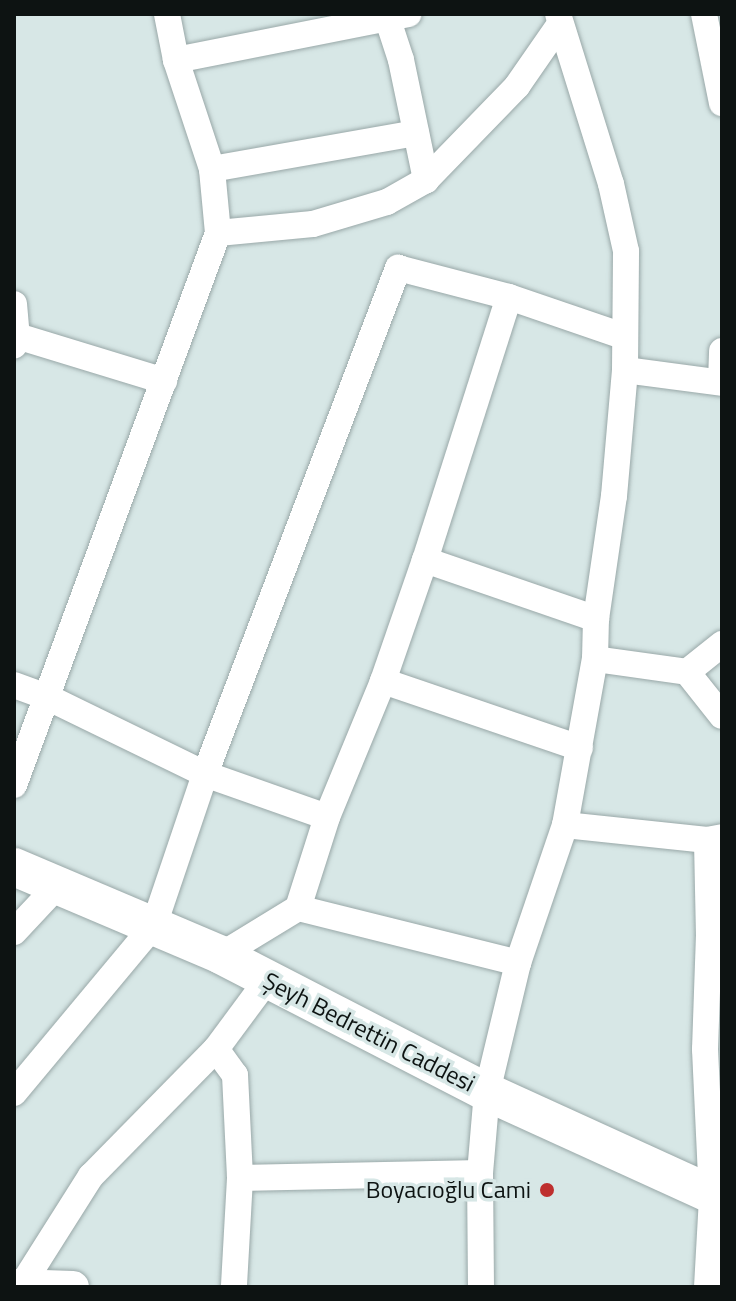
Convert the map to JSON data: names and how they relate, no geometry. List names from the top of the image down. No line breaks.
{"streets":{"main road":["Şeyh Bedrettin Caddesi"]},"places":["Boyacıoğlu Cami"]}
